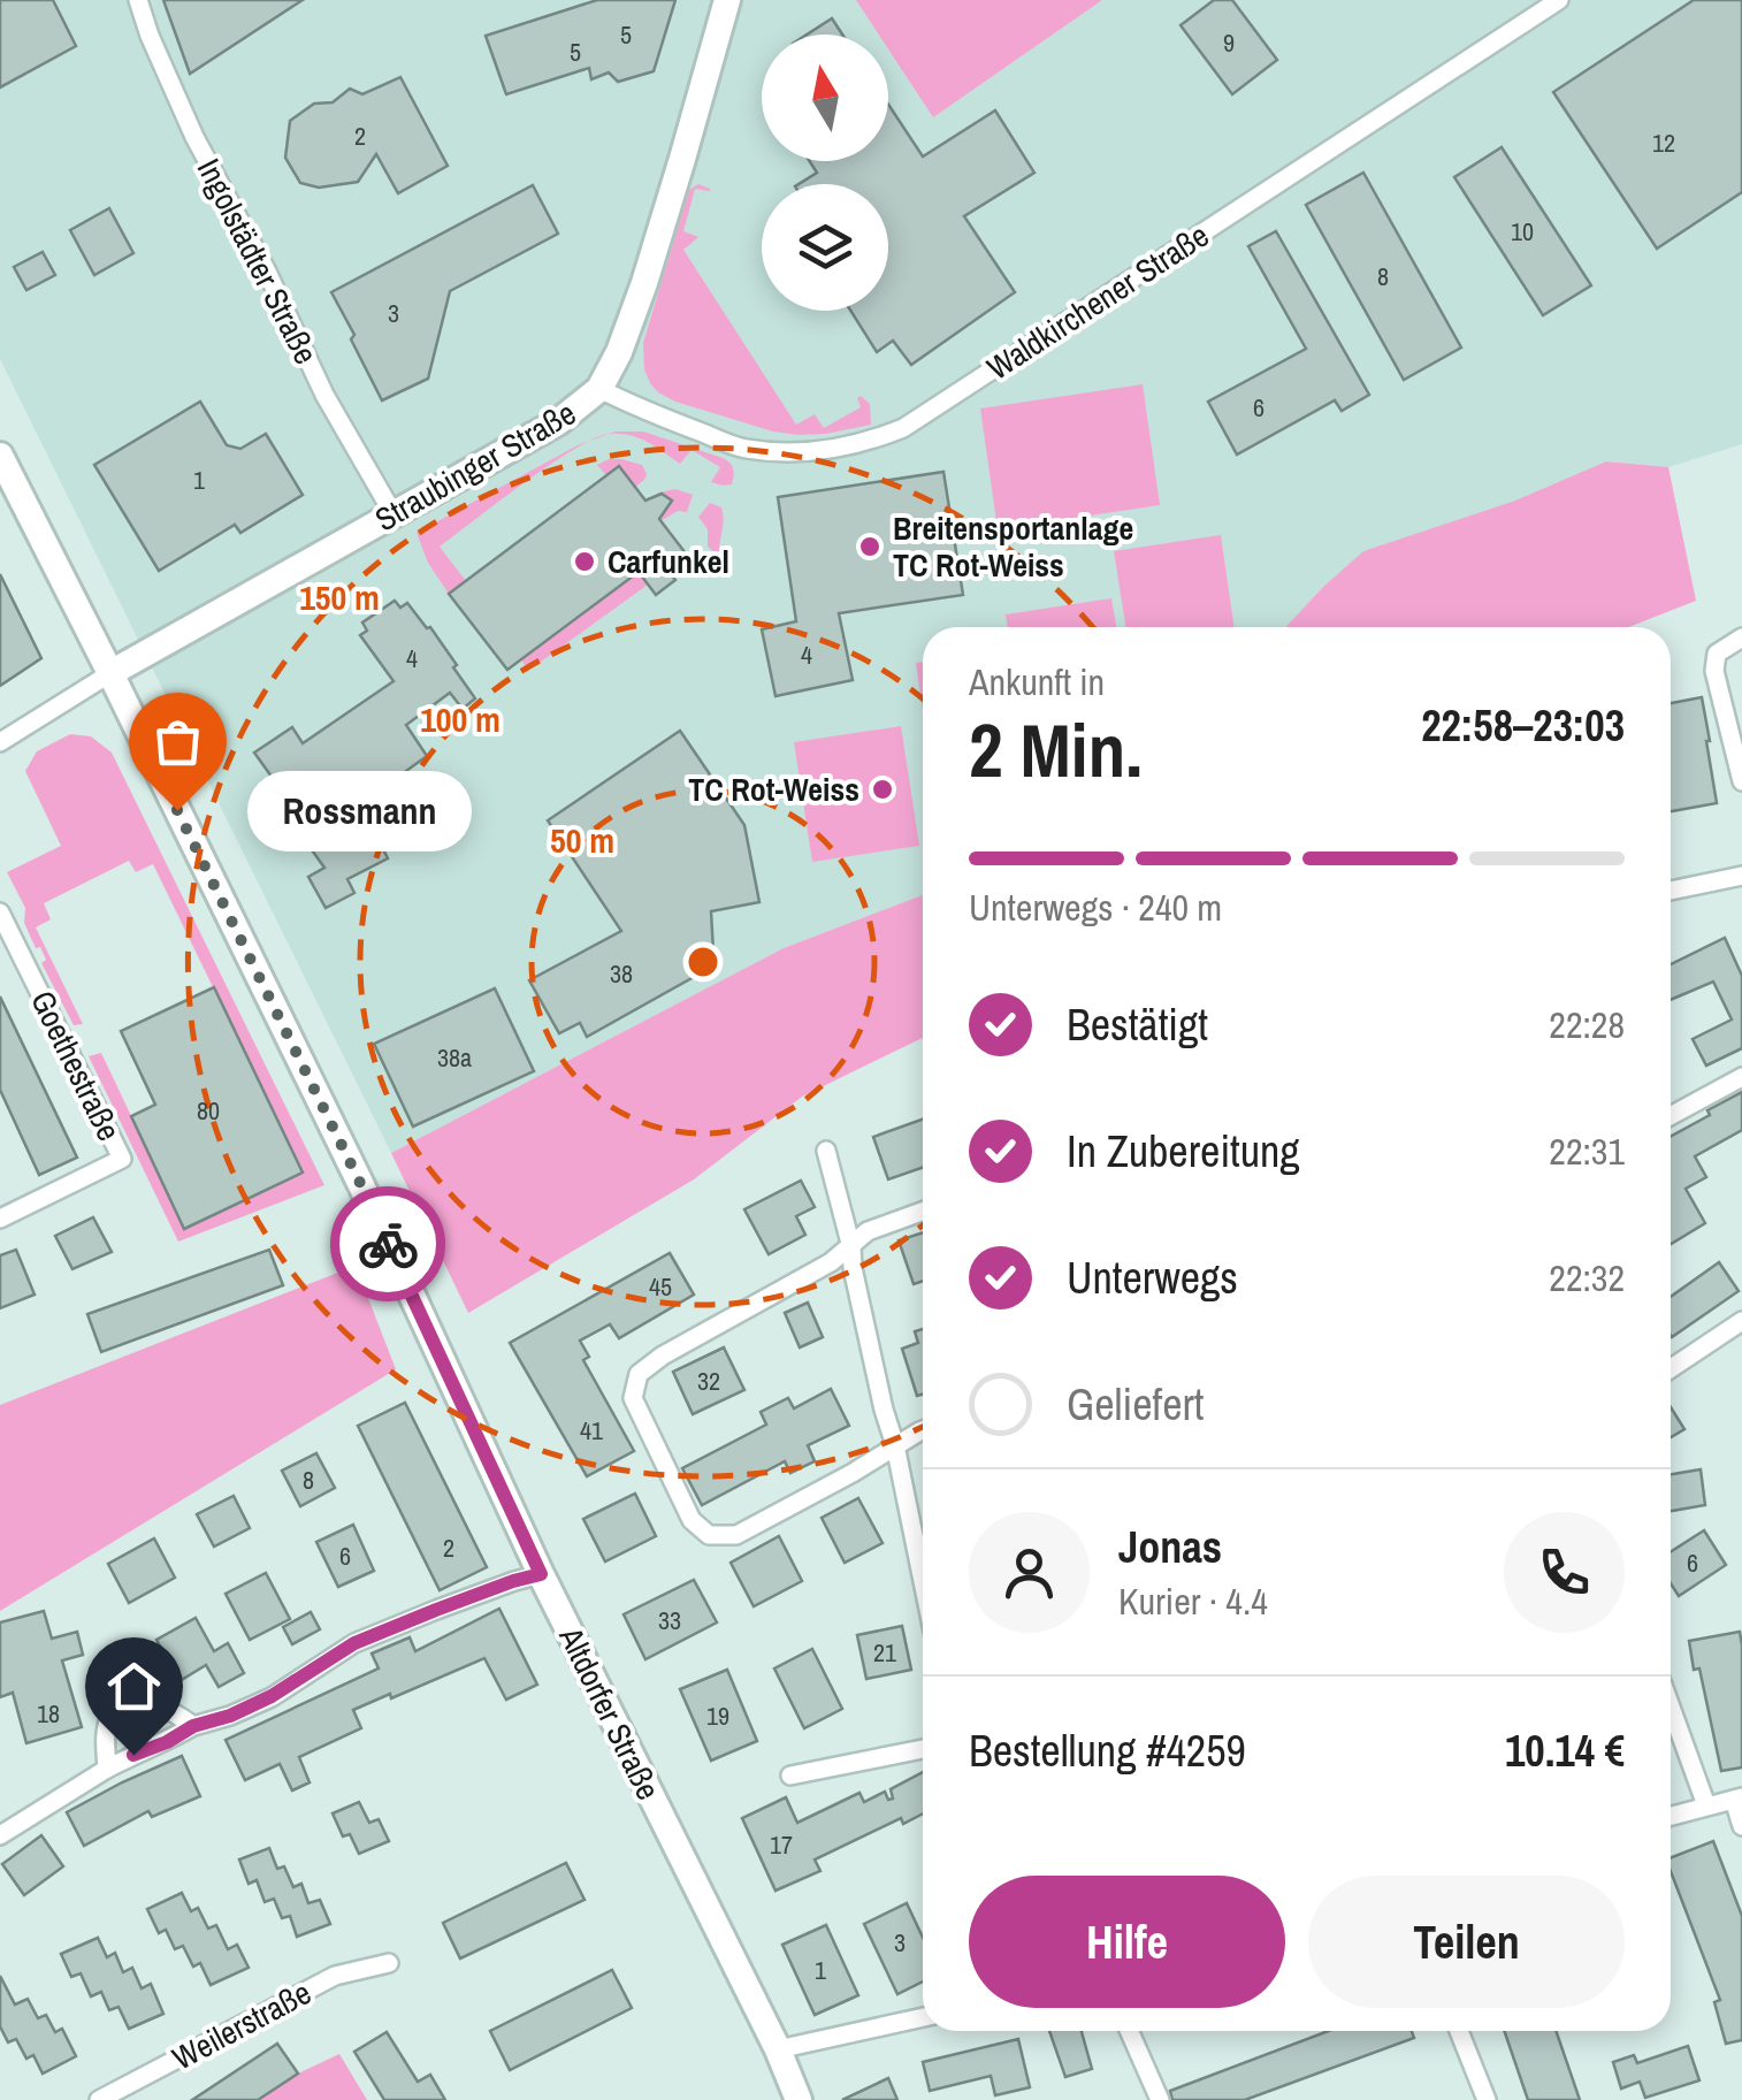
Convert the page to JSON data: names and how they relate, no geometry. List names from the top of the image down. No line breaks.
{"streets":{"main road":["Straubinger Straße","Altdorfer Straße"],"street":["Ingolstädter Straße","Waldkirchener Straße","Goethestraße","Weilerstraße"]},"crossings":[["Ingolstädter Straße","Straubinger Straße"],["Waldkirchener Straße","Straubinger Straße"],["Straubinger Straße","Altdorfer Straße"]],"places":["Breitensportanlage TC Rot-Weiss","Carfunkel","TC Rot-Weiss","Rossmann"],"house_numbers":["5","9","5","2","12","10","8","3","6","1","4","4","38","38a","80","45","32","41","8","2","6","6","33","21","18","19","17","3","1"],"north":"top","page":{"heading":["2 Min.","Ankunft in","22:58–23:03"],"panel":["Jonas","Kurier · 4.4","Bestellung #4259","10.14 €"],"bubble":"Rossmann","bar":"Unterwegs · 240 m","list":[["Bestätigt","22:28"],["In Zubereitung","22:31"],["Unterwegs","22:32"],"Geliefert"],"buttons":["Hilfe","Teilen"]},"rings":["150 m","100 m","50 m"]}
